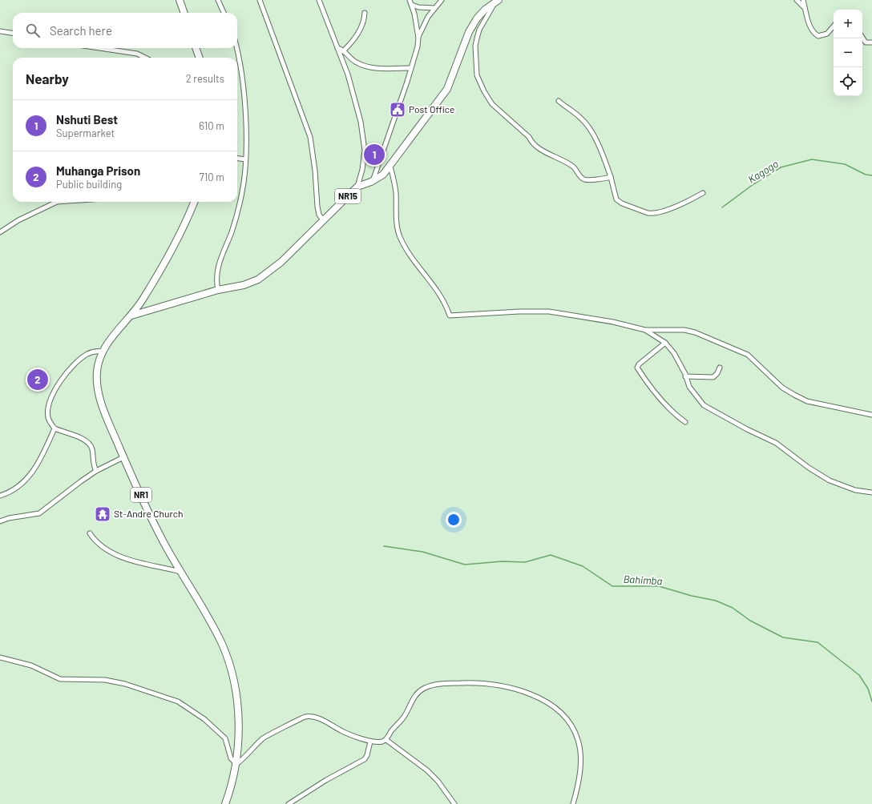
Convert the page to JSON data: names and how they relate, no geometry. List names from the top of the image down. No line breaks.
{"streets":{"highway":["NR15","NR1"]},"crossings":[["NR15","NR1"]],"water":["Kagogo","Bahimba"],"places":{"public building":["Post Office"],"temple":["St-Andre Church"]},"page":{"map_buttons":["+","−"],"search":"Search here","heading":["Nearby","2 results"],"list":[{"mark":"1","name":"Nshuti Best","note":"Supermarket","value":"610 m"},{"mark":"2","name":"Muhanga Prison","note":"Public building","value":"710 m"}],"pins":["1","2"]}}
